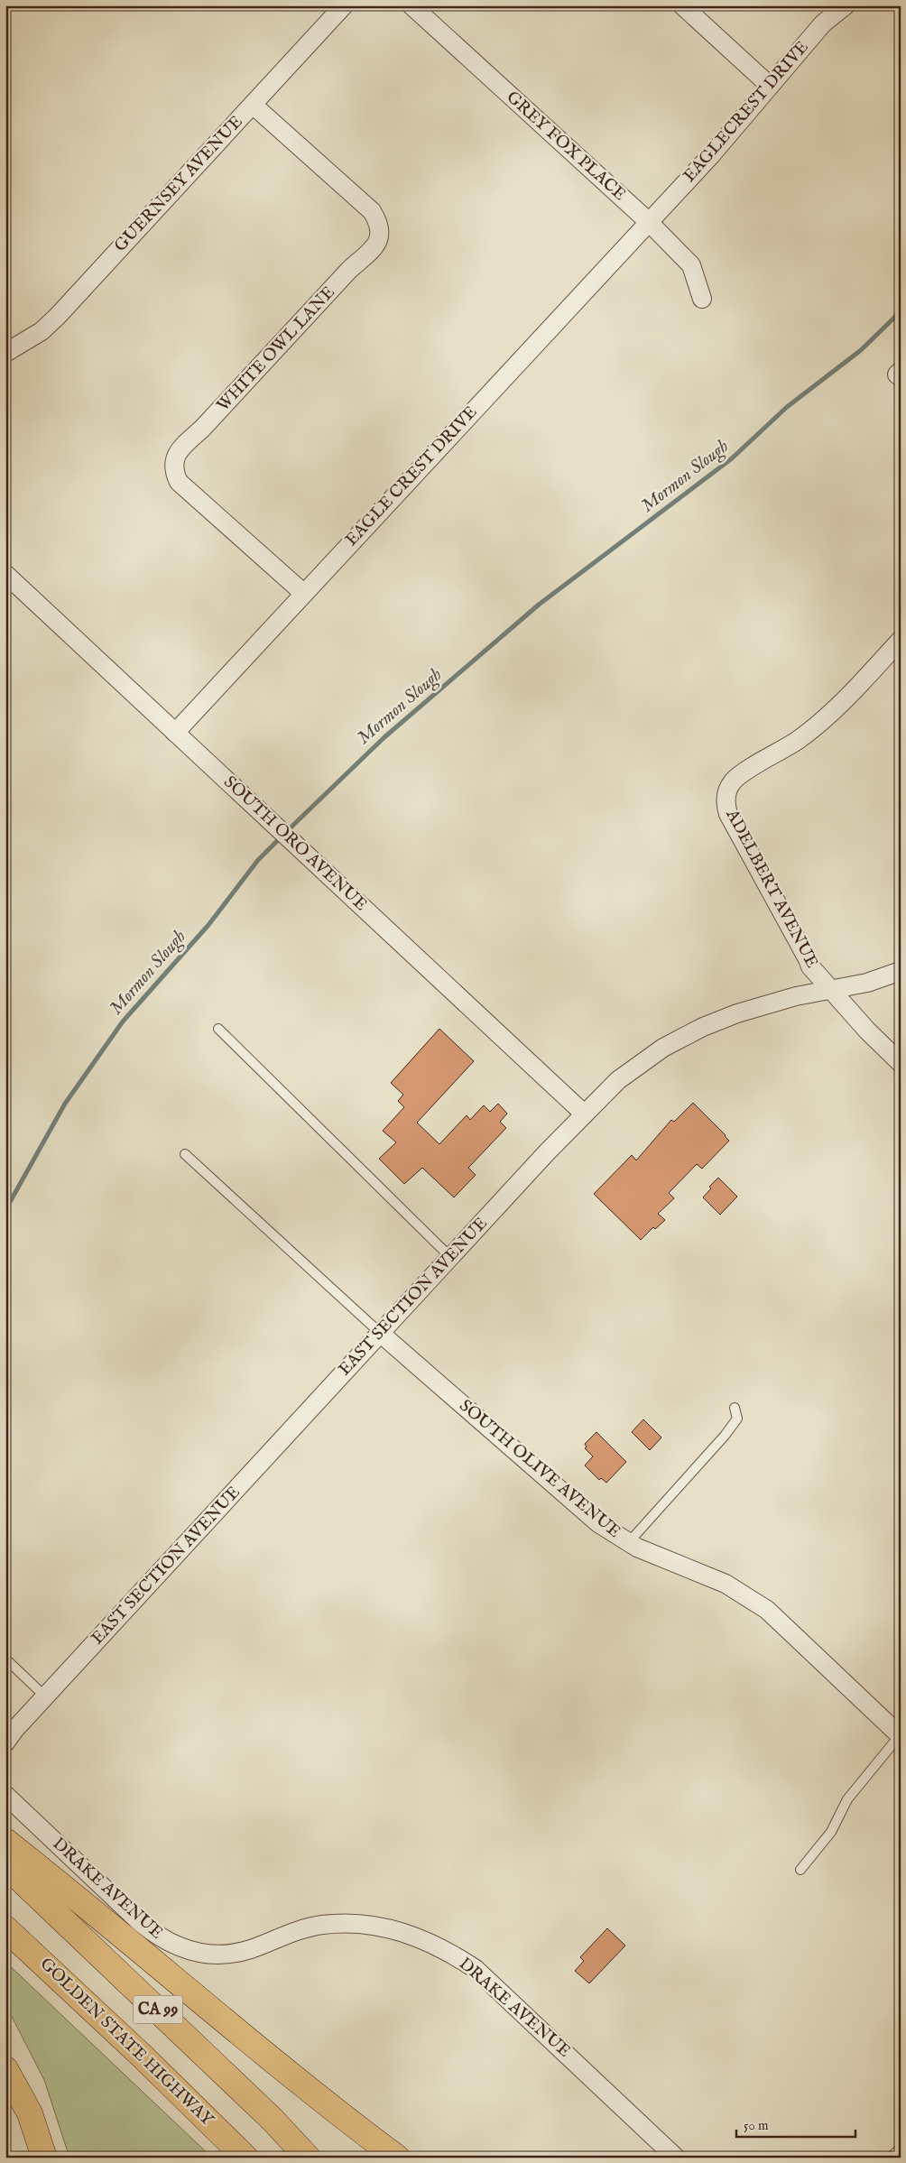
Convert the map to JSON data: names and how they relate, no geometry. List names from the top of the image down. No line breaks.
{"streets":{"highway":["CA 99","GOLDEN STATE HIGHWAY"],"street":["EAGLECREST DRIVE","GREY FOX PLACE","GUERNSEY AVENUE","WHITE OWL LANE","EAGLE CREST DRIVE","SOUTH ORO AVENUE","ADELBERT AVENUE","EAST SECTION AVENUE","SOUTH OLIVE AVENUE","DRAKE AVENUE"]},"crossings":[["EAGLECREST DRIVE","GREY FOX PLACE"],["EAGLECREST DRIVE","EAGLE CREST DRIVE"],["GREY FOX PLACE","EAGLE CREST DRIVE"],["GUERNSEY AVENUE","WHITE OWL LANE"],["WHITE OWL LANE","EAGLE CREST DRIVE"],["EAGLE CREST DRIVE","SOUTH ORO AVENUE"],["SOUTH ORO AVENUE","EAST SECTION AVENUE"],["ADELBERT AVENUE","EAST SECTION AVENUE"],["EAST SECTION AVENUE","SOUTH OLIVE AVENUE"]],"water":["Mormon Slough"],"scale_bar":"50 m"}
